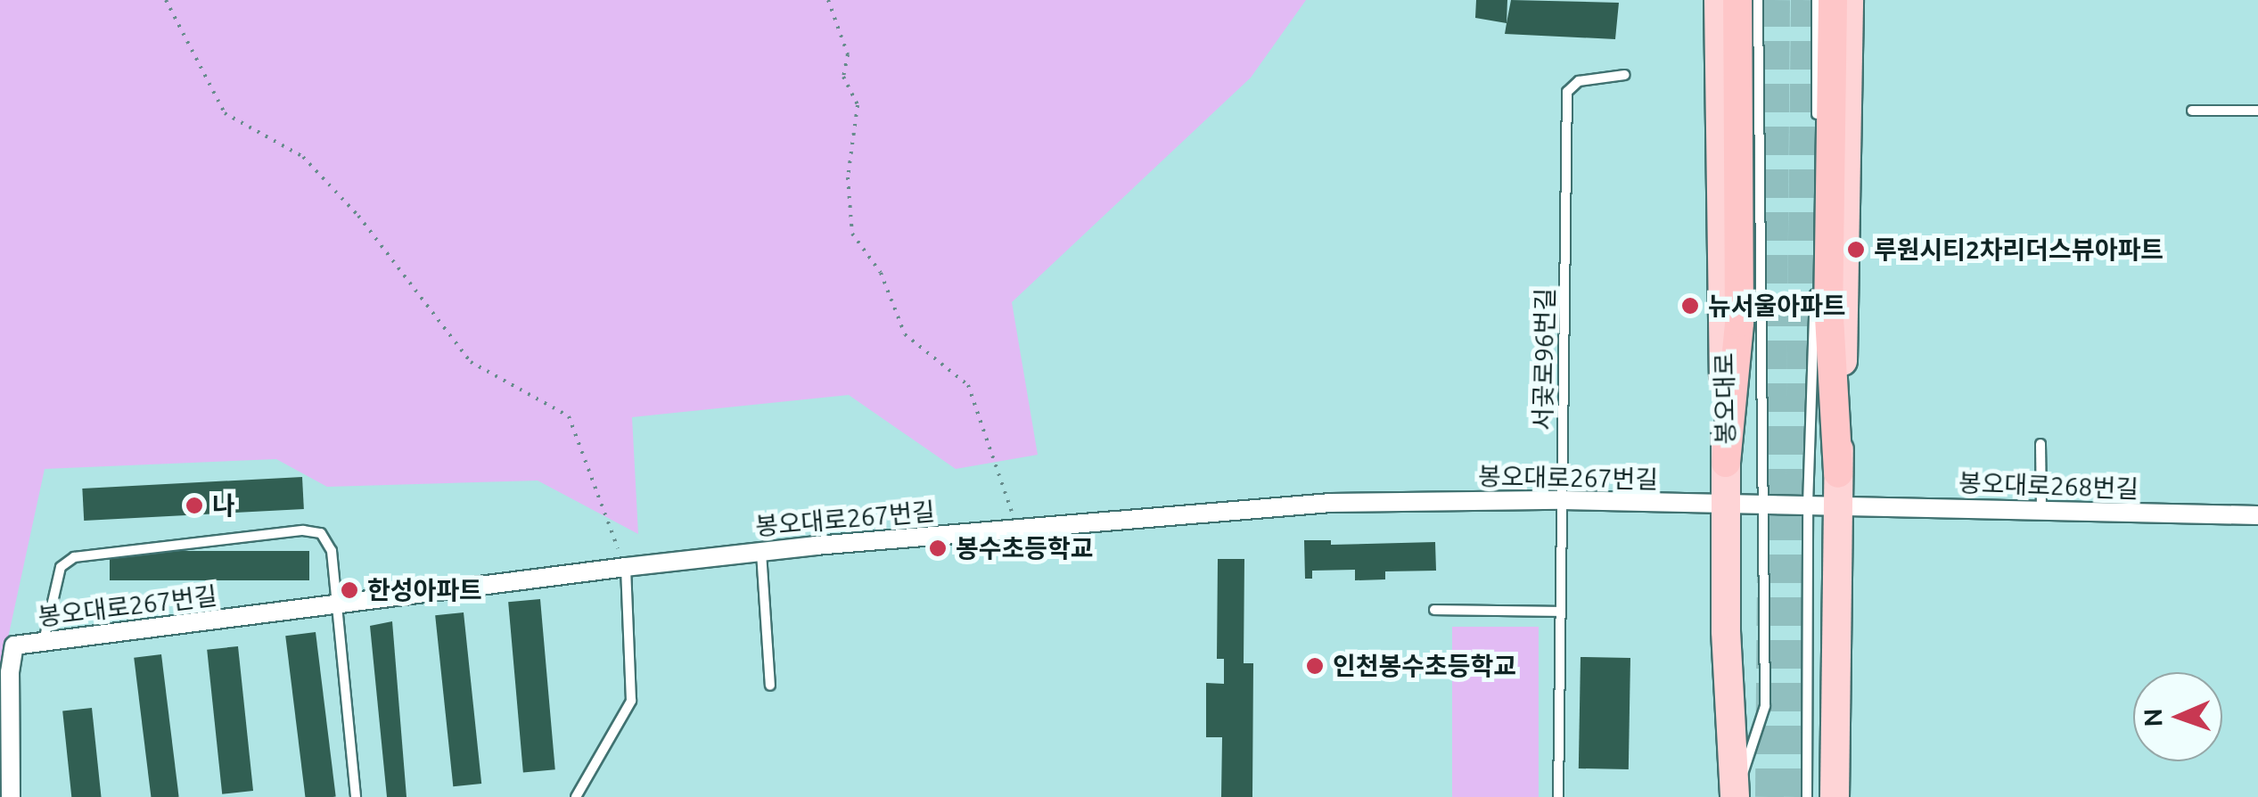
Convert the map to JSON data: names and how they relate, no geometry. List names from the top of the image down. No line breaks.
{"streets":{"main road":["봉오대로"],"street":["봉오대로267번길","봉오대로268번길"],"lane":["서곷로96번길"]},"crossings":[["서곷로96번길","봉오대로267번길"],["봉오대로","봉오대로267번길"],["봉오대로267번길","봉오대로268번길"]],"places":["루원시티2차리더스뷰아파트","뉴서울아파트","나","봉수초등학교","한성아파트","인천봉수초등학교"],"north":"left"}
